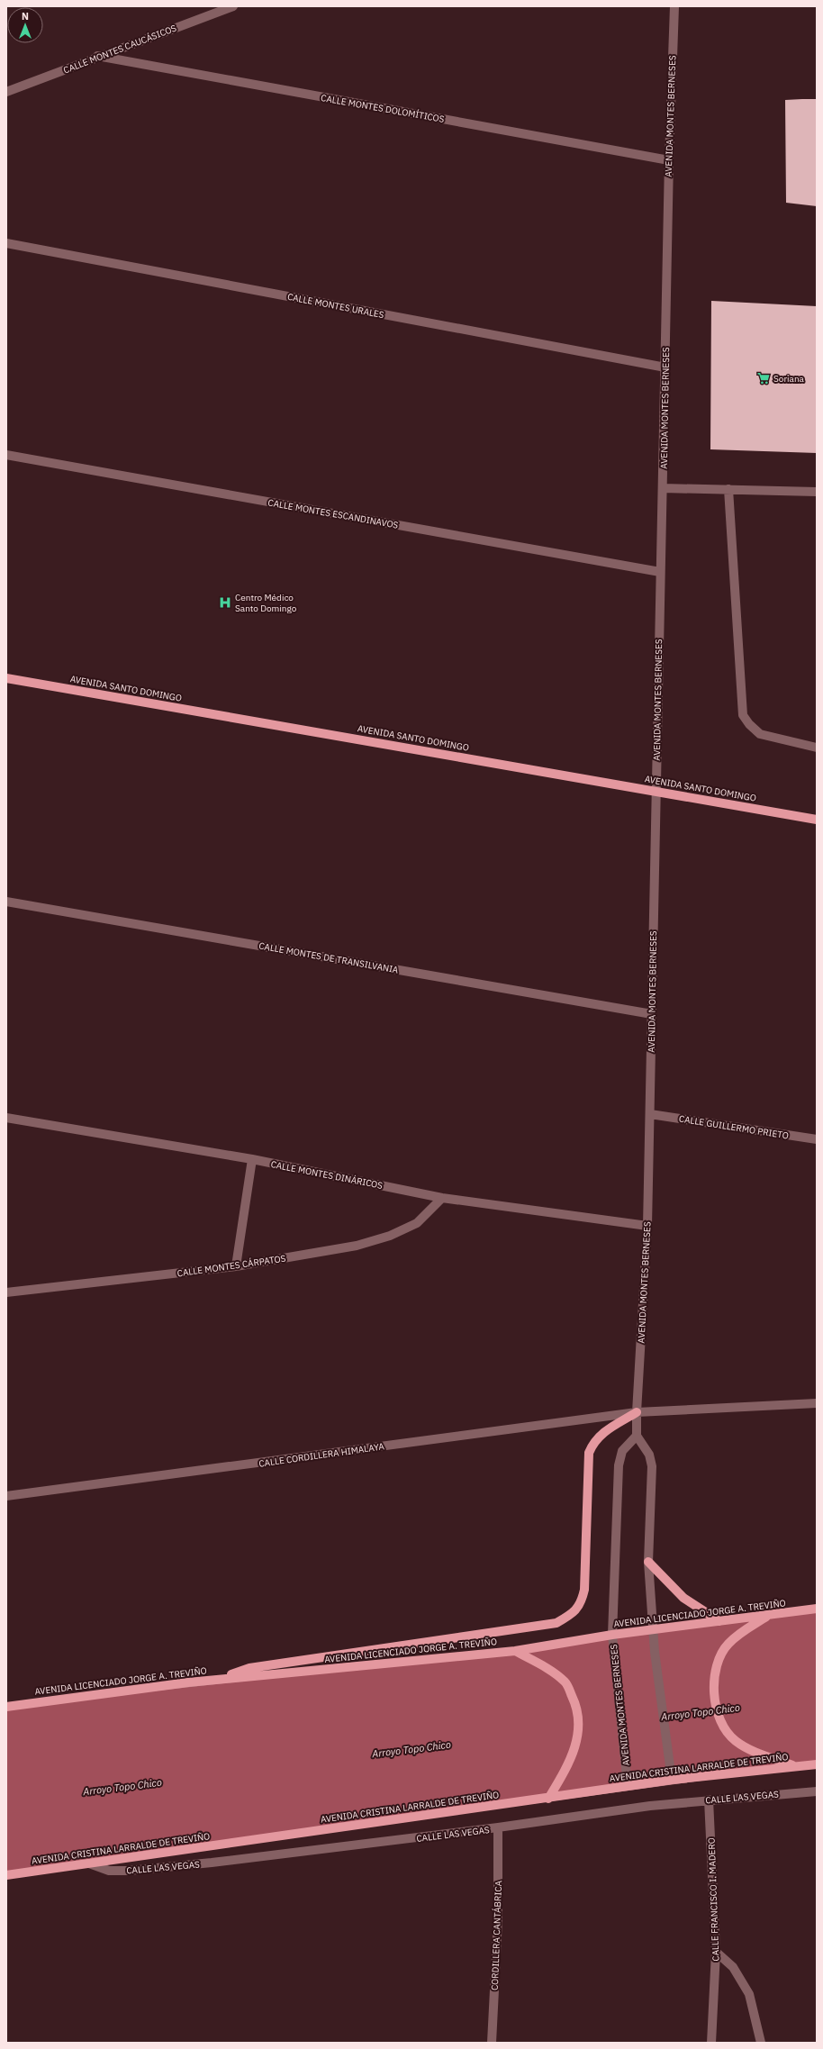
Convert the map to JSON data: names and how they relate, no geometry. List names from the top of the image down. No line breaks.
{"streets":{"main road":["AVENIDA SANTO DOMINGO","AVENIDA LICENCIADO JORGE A. TREVIÑO","AVENIDA CRISTINA LARRALDE DE TREVIÑO"],"street":["CALLE MONTES CAUCÁSICOS","CALLE MONTES DOLOMÍTICOS","AVENIDA MONTES BERNESES","CALLE MONTES URALES","CALLE MONTES ESCANDINAVOS","CALLE MONTES DE TRANSILVANIA","CALLE GUILLERMO PRIETO","CALLE MONTES DINÁRICOS","CALLE MONTES CÁRPATOS","CALLE CORDILLERA HIMALAYA","CALLE LAS VEGAS","CALLE FRANCISCO I. MADERO","CORDILLERA CANTÁBRICA"]},"crossings":[["CALLE MONTES CAUCÁSICOS","CALLE MONTES DOLOMÍTICOS"],["CALLE MONTES DOLOMÍTICOS","AVENIDA MONTES BERNESES"],["AVENIDA MONTES BERNESES","CALLE MONTES URALES"],["AVENIDA MONTES BERNESES","CALLE MONTES ESCANDINAVOS"],["AVENIDA MONTES BERNESES","AVENIDA SANTO DOMINGO"],["AVENIDA MONTES BERNESES","CALLE MONTES DE TRANSILVANIA"],["AVENIDA MONTES BERNESES","CALLE GUILLERMO PRIETO"],["AVENIDA MONTES BERNESES","CALLE MONTES DINÁRICOS"],["AVENIDA MONTES BERNESES","CALLE CORDILLERA HIMALAYA"],["AVENIDA MONTES BERNESES","AVENIDA LICENCIADO JORGE A. TREVIÑO"],["AVENIDA MONTES BERNESES","AVENIDA CRISTINA LARRALDE DE TREVIÑO"],["CALLE MONTES DINÁRICOS","CALLE MONTES CÁRPATOS"],["AVENIDA CRISTINA LARRALDE DE TREVIÑO","CALLE LAS VEGAS"],["CALLE LAS VEGAS","CALLE FRANCISCO I. MADERO"],["CALLE LAS VEGAS","CORDILLERA CANTÁBRICA"]],"water":["Arroyo Topo Chico"],"places":{"supermarket":["Soriana"],"hospital":["Centro Médico Santo Domingo"]},"north":"top"}
